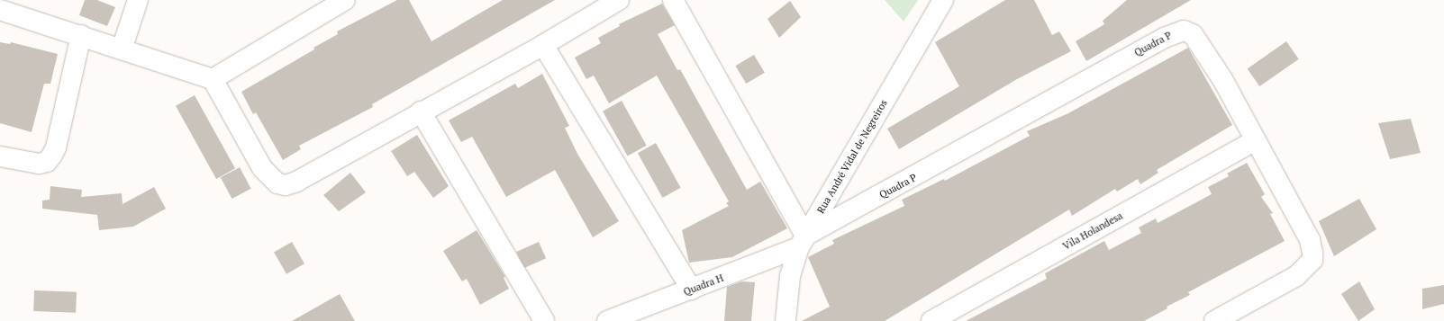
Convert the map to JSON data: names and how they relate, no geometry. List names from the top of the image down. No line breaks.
{"streets":{"street":["Quadra P","Rua André Vidal de Negreiros","Vila Holandesa","Quadra H"]},"crossings":[["Quadra P","Rua André Vidal de Negreiros"],["Quadra P","Vila Holandesa"],["Quadra P","Quadra H"],["Rua André Vidal de Negreiros","Quadra H"]]}
